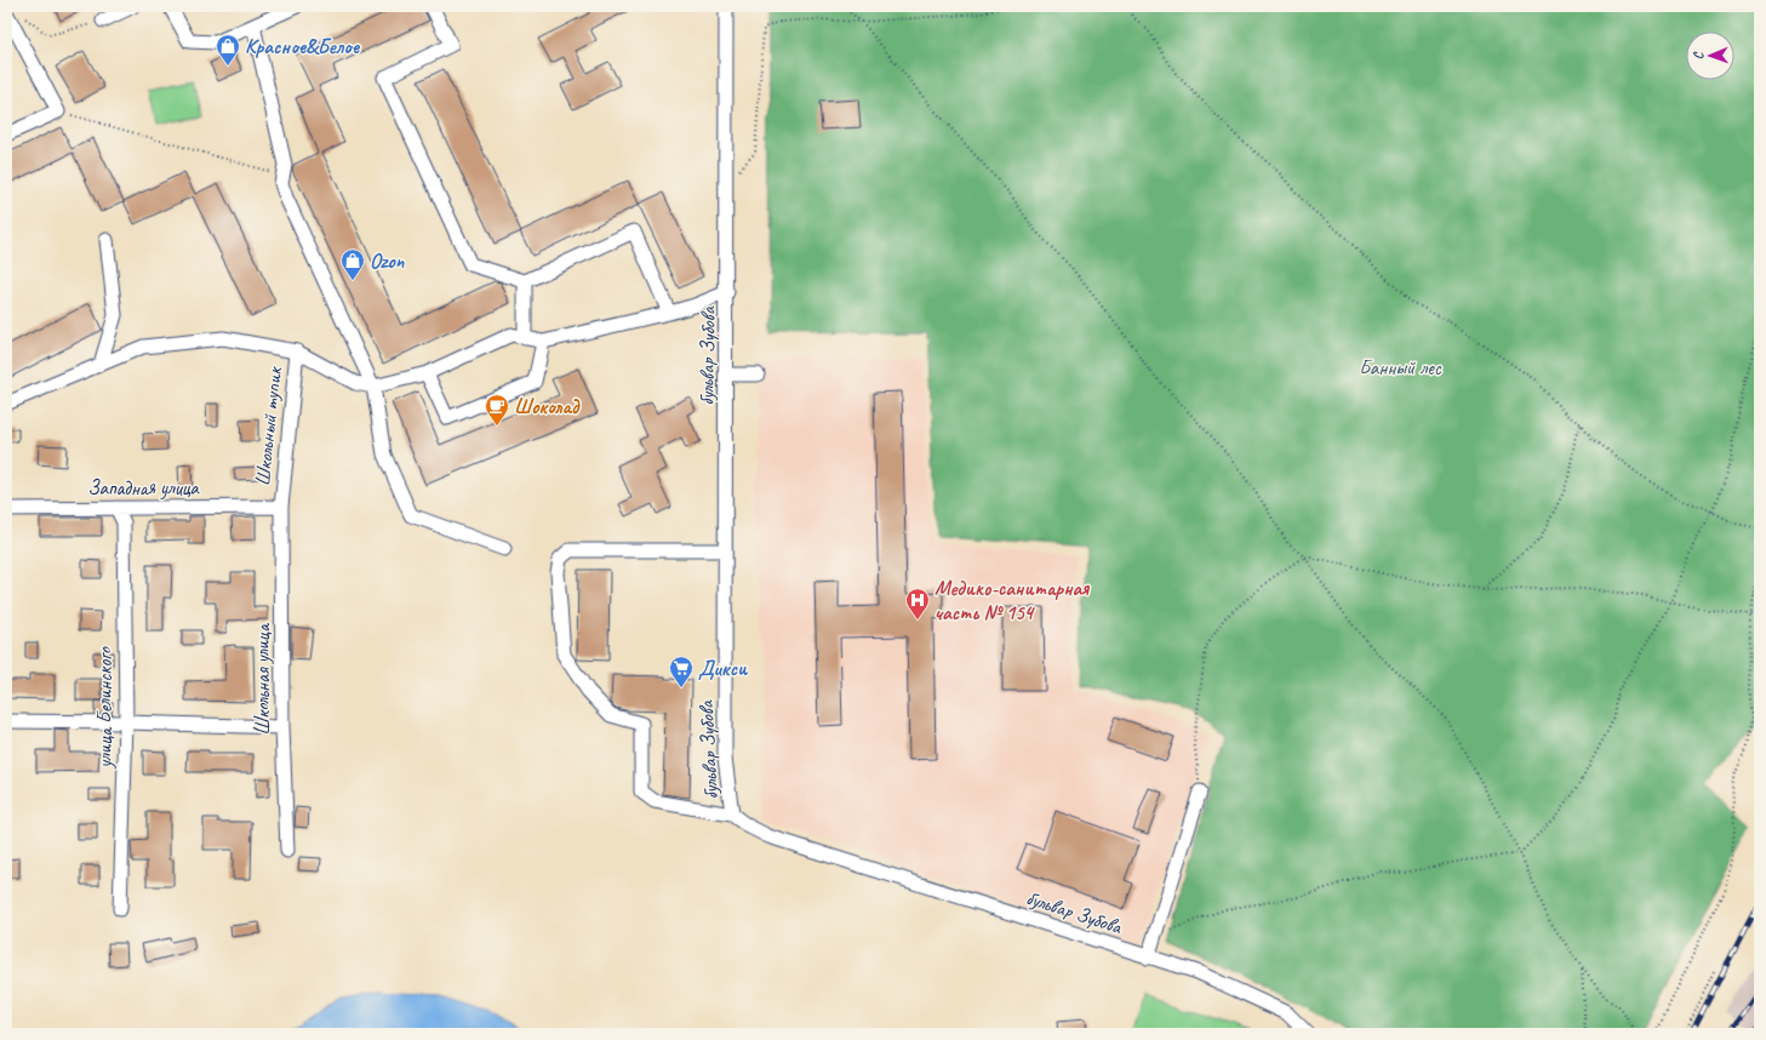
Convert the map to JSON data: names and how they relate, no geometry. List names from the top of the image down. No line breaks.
{"streets":{"street":["бульвар Зубова","Школьный тупик","Западная улица","Школьная улица","улица Белинского"]},"crossings":[["Школьный тупик","Западная улица"],["Школьный тупик","Школьная улица"],["Западная улица","Школьная улица"],["Западная улица","улица Белинского"]],"parks":["Банный лес"],"places":{"shop":["Красное&Белое","Ozon"],"cafe":["Шоколад"],"hospital":["Медико-санитарная часть № 154"],"supermarket":["Дикси"]},"north":"left"}
